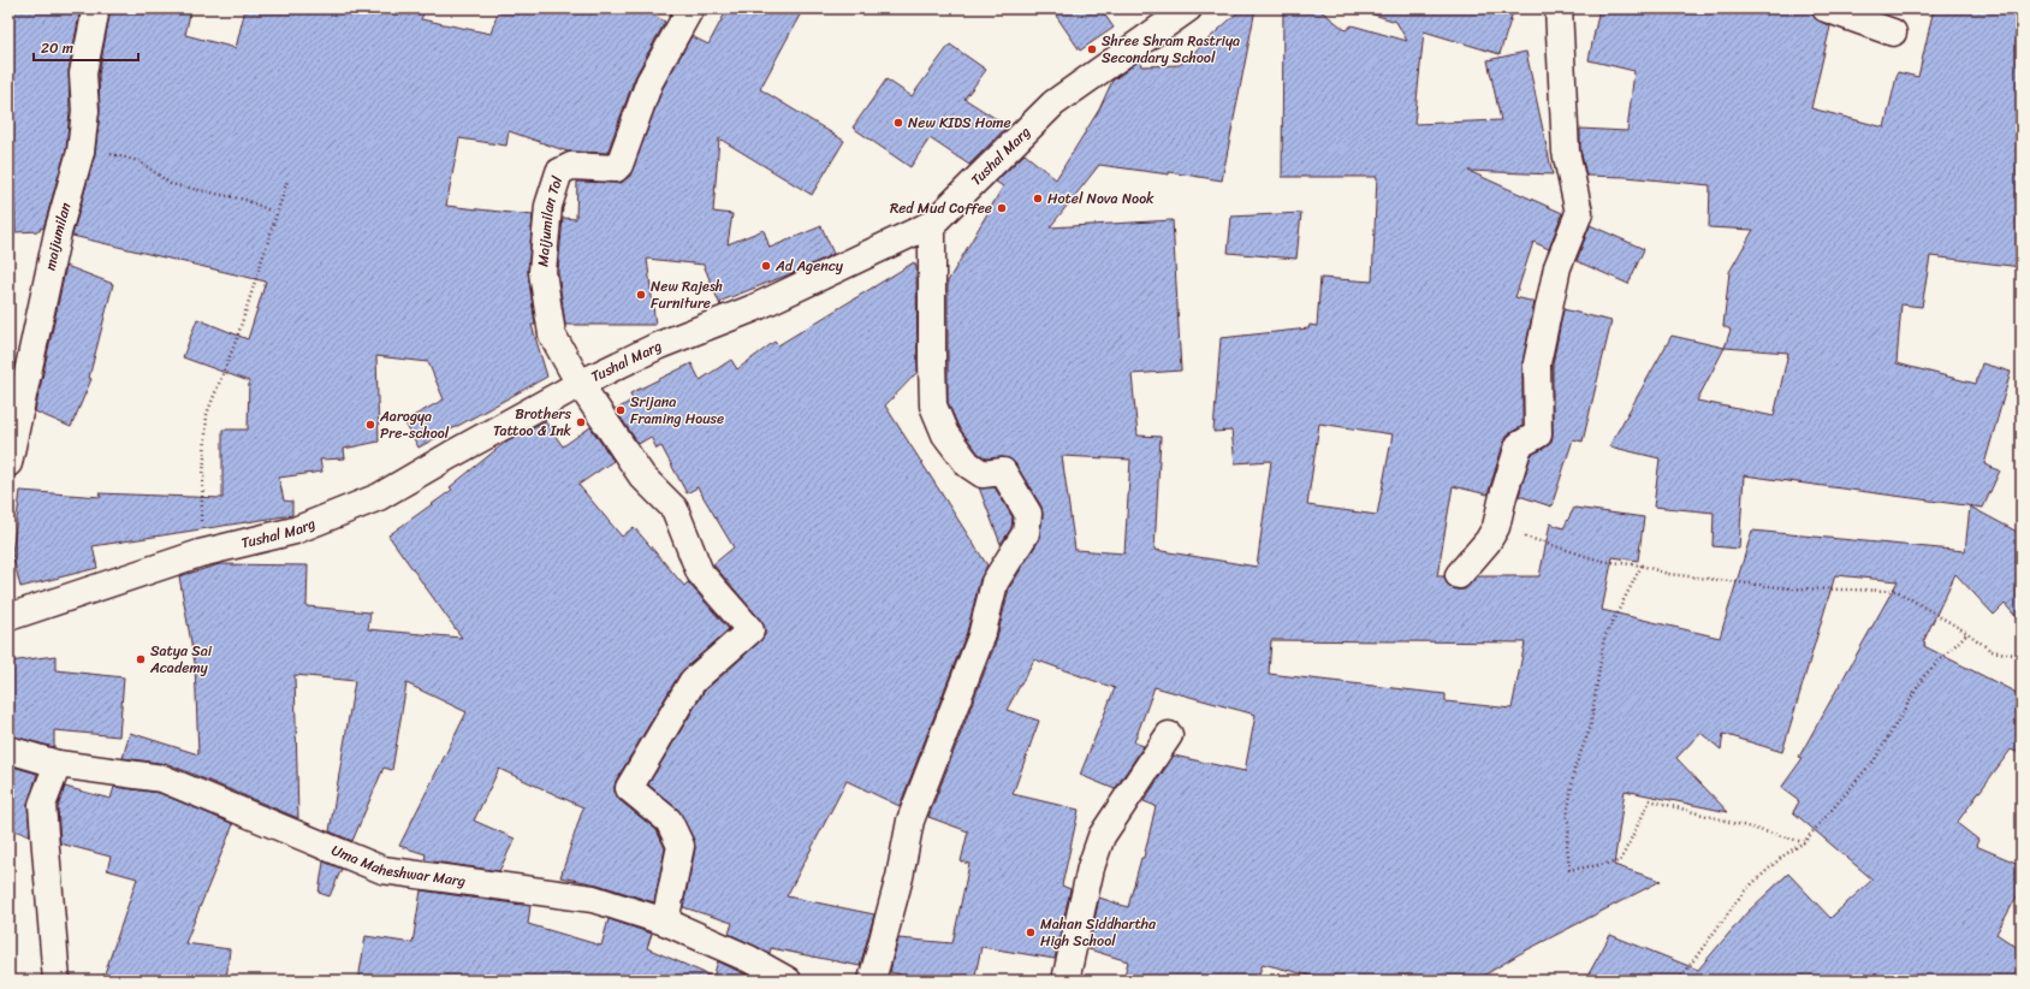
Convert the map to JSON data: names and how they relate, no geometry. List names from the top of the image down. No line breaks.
{"streets":{"street":["Tushal Marg","Maijumilan Tol","maijumilan","Uma Maheshwar Marg"]},"crossings":[["Tushal Marg","Maijumilan Tol"]],"places":["Shree Shram Rastriya Secondary School","New KIDS Home","Hotel Nova Nook","Red Mud Coffee","Ad Agency","New Rajesh Furniture","Srijana Framing House","Brothers Tattoo & Ink","Aarogya Pre-school","Satya Sai Academy","Mahan Siddhartha High School"],"scale_bar":"20 m"}
